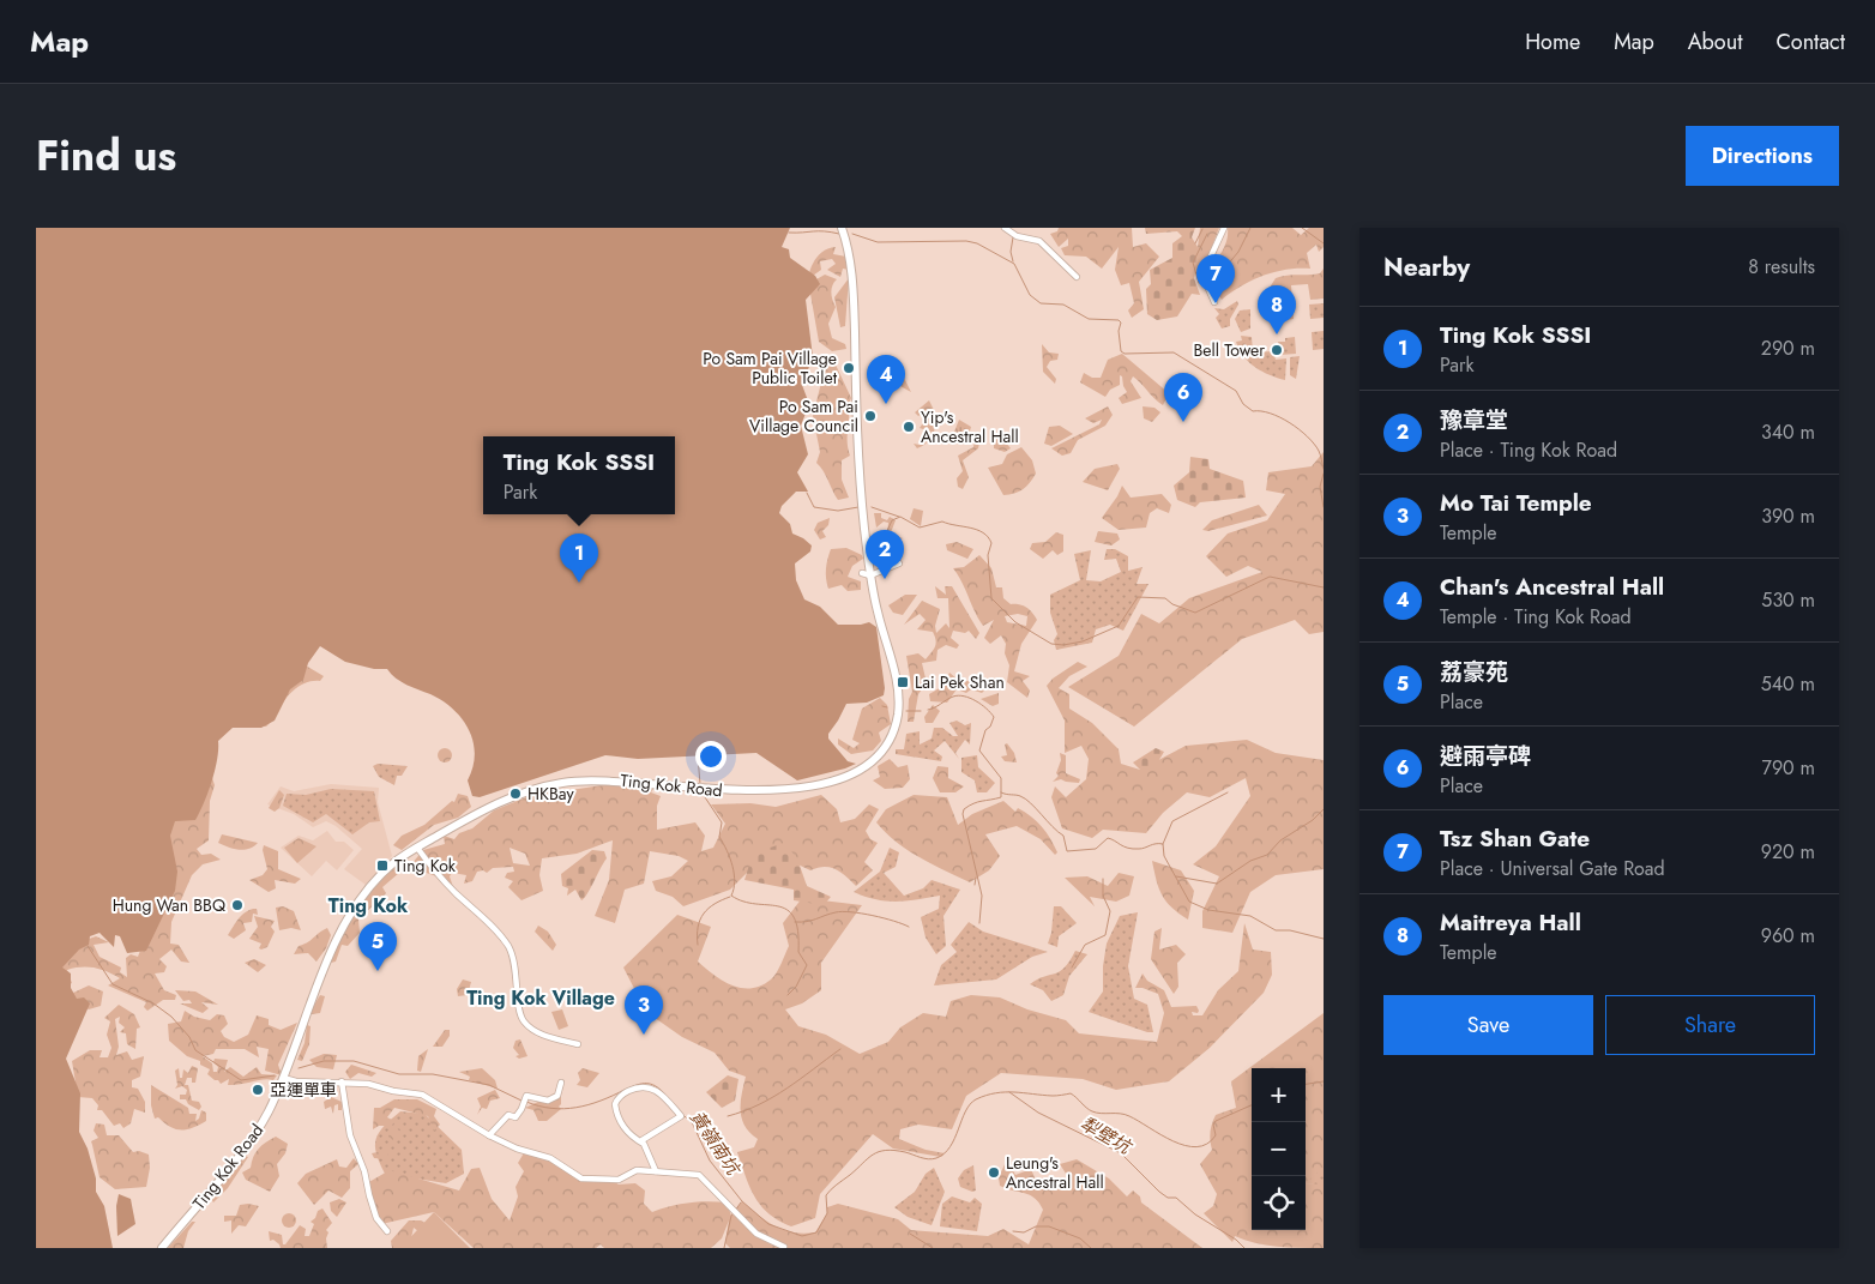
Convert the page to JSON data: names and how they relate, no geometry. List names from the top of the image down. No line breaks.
{"streets":{"main road":["Ting Kok Road"]},"districts":["Ting Kok","Ting Kok Village"],"water":["犁壁坑","黃嶺南坑"],"places":{"other":["Bell Tower","Po Sam Pai Village Public Toilet","Po Sam Pai Village Council","Yip's Ancestral Hall","HKBay","Hung Wan BBQ","亞運單車","Leung's Ancestral Hall"],"transit":["Lai Pek Shan","Ting Kok"]},"page":{"header":"Map","nav":["Home","Map","About","Contact"],"title":"Find us","buttons":["Directions",["Save","Share"]],"heading":["Nearby","8 results"],"pins":["7","8","4","6","2","1","5","3"],"list":[{"mark":"1","name":"Ting Kok SSSI","note":"Park","value":"290 m"},{"mark":"2","name":"豫章堂","note":"Place · Ting Kok Road","value":"340 m"},{"mark":"3","name":"Mo Tai Temple","note":"Temple","value":"390 m"},{"mark":"4","name":"Chan's Ancestral Hall","note":"Temple · Ting Kok Road","value":"530 m"},{"mark":"5","name":"荔豪苑","note":"Place","value":"540 m"},{"mark":"6","name":"避雨亭碑","note":"Place","value":"790 m"},{"mark":"7","name":"Tsz Shan Gate","note":"Place · Universal Gate Road","value":"920 m"},{"mark":"8","name":"Maitreya Hall","note":"Temple","value":"960 m"}],"popup":["Ting Kok SSSI","Park"],"map_buttons":["+","−"]}}
